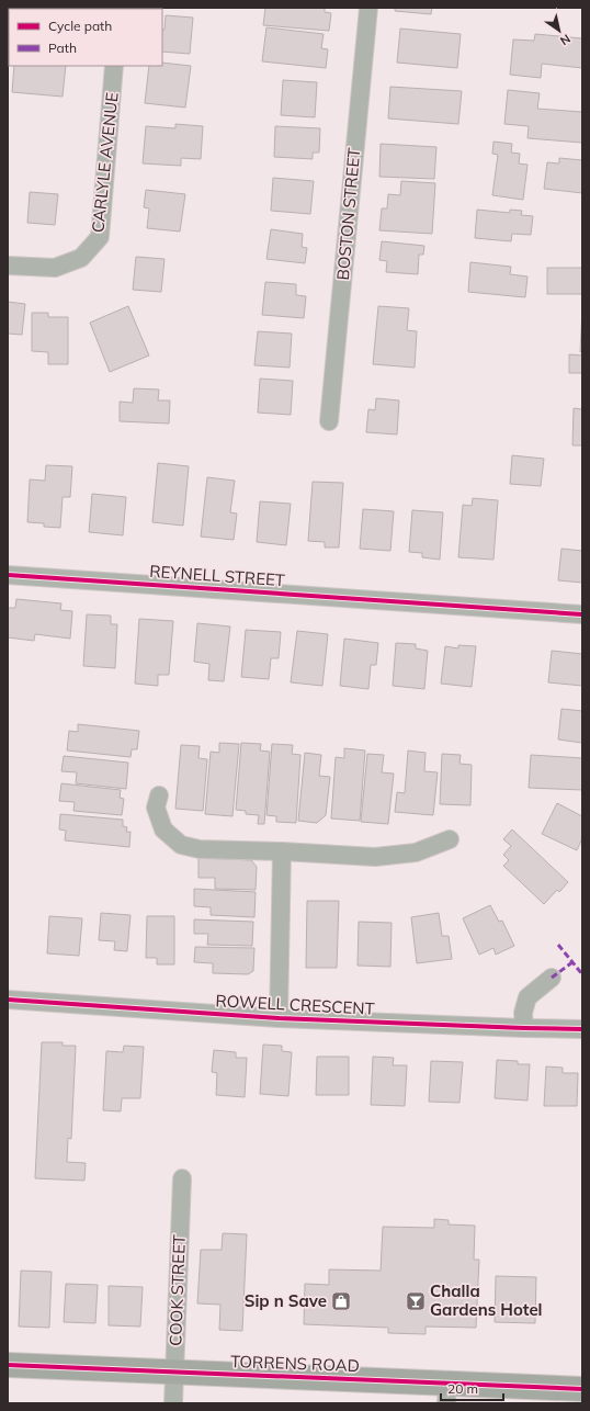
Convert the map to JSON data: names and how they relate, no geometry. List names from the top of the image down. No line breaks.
{"streets":{"main road":["TORRENS ROAD"],"street":["CARLYLE AVENUE","BOSTON STREET","REYNELL STREET","ROWELL CRESCENT","COOK STREET"]},"crossings":[["COOK STREET","TORRENS ROAD"]],"places":{"shop":["Sip n Save"],"bar":["Challa Gardens Hotel"]},"legend":["Cycle path","Path"],"scale_bar":"20 m","north":"bottom right"}
